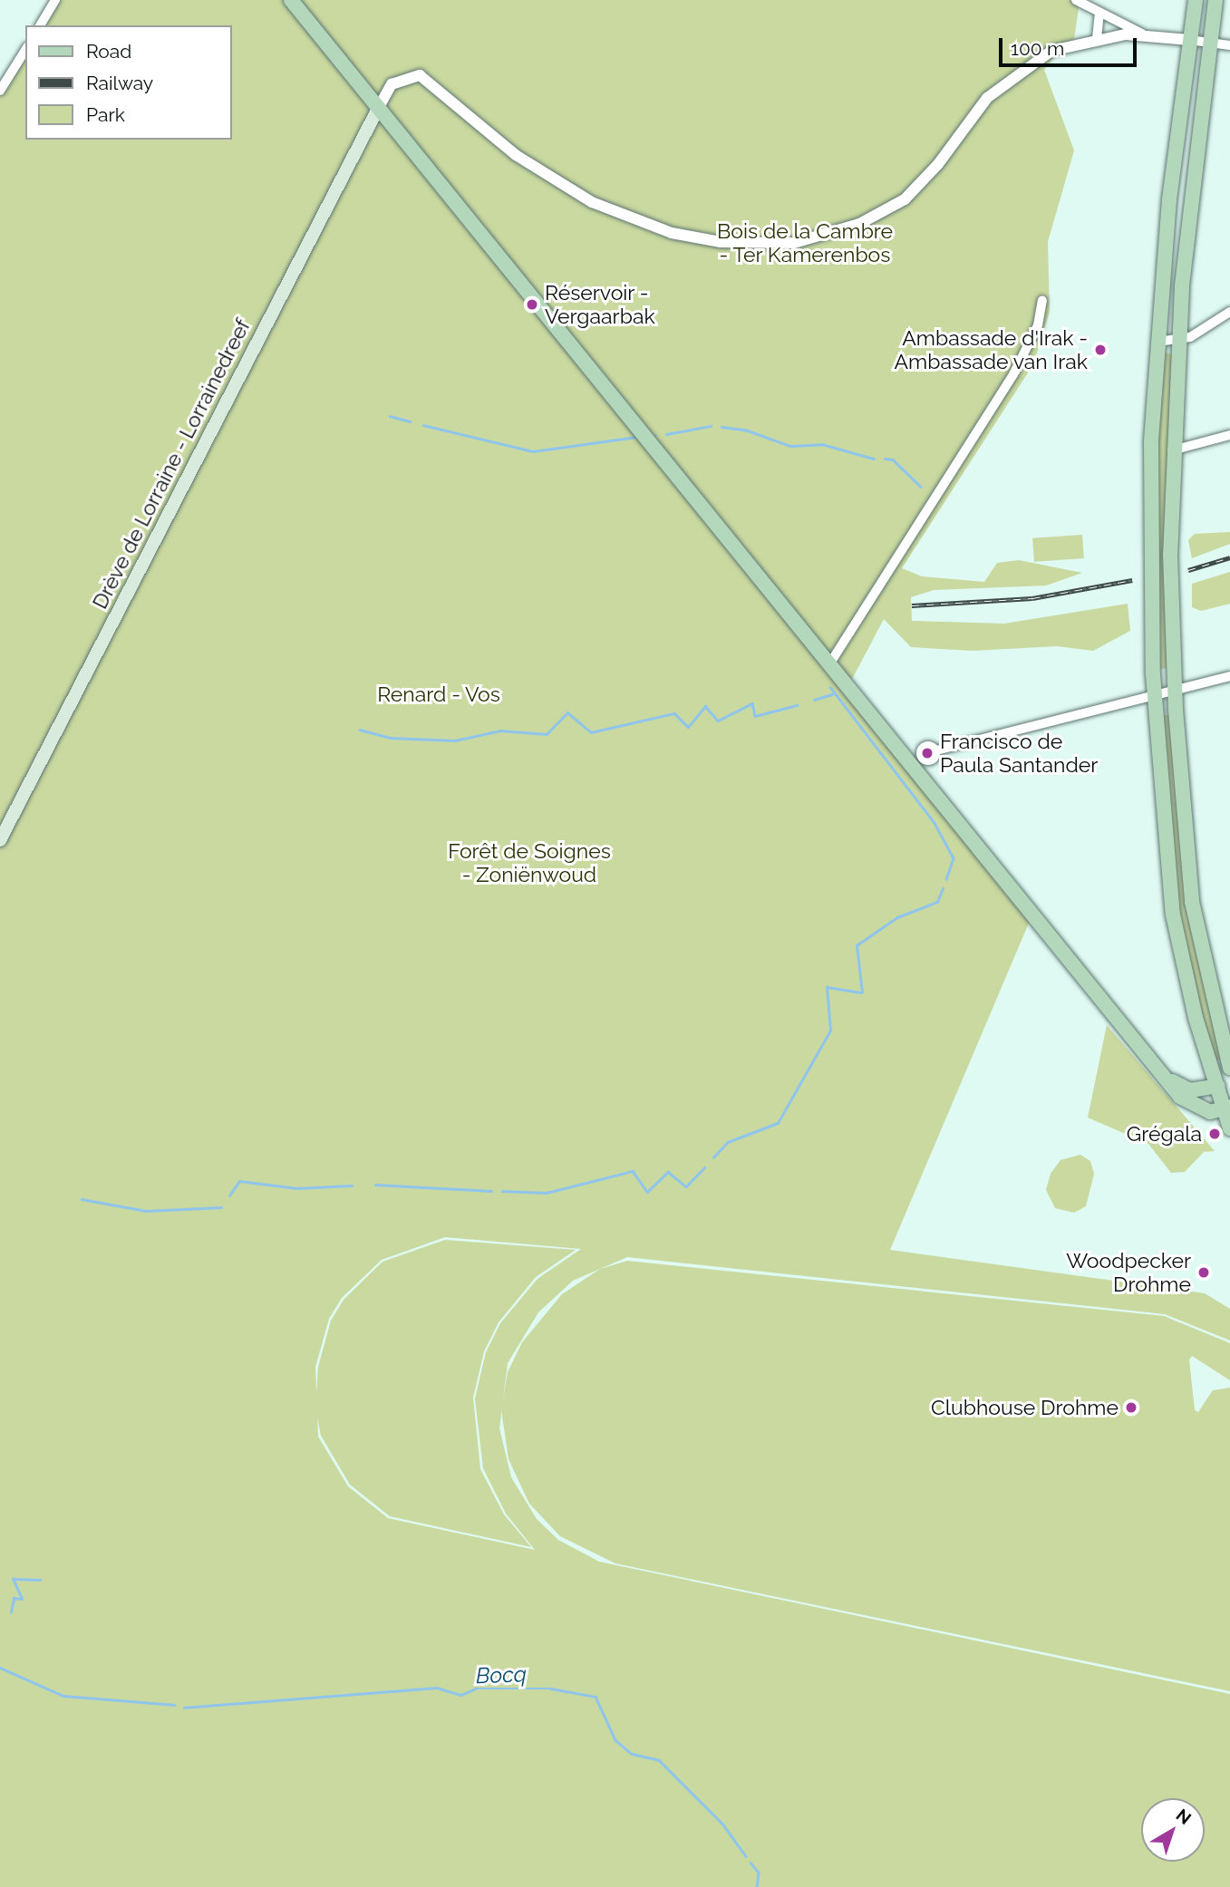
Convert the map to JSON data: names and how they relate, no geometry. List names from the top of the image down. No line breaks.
{"streets":{"main road":["Drève de Lorraine - Lorrainedreef"]},"water":["Bocq"],"parks":["Bois de la Cambre - Ter Kamerenbos","Renard - Vos","Forêt de Soignes - Zoniënwoud"],"places":["Réservoir - Vergaarbak","Ambassade d'Irak - Ambassade van Irak","Francisco de Paula Santander","Grégala","Woodpecker Drohme","Clubhouse Drohme"],"legend":["Road","Railway","Park"],"scale_bar":"100 m","north":"top right"}
